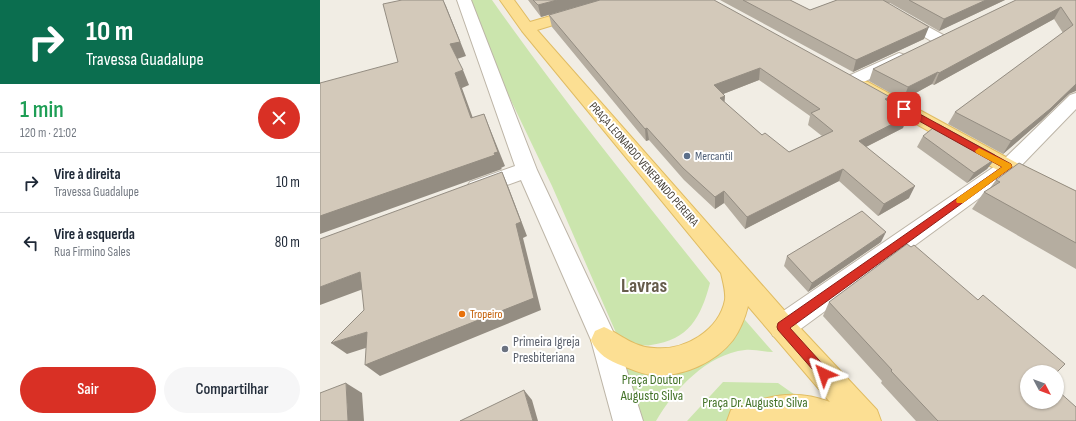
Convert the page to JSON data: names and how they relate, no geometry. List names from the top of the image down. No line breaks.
{"streets":{"main road":["PRAÇA LEONARDO VENERANDO PEREIRA"]},"districts":["Lavras"],"parks":["Praça Doutor Augusto Silva","Praça Dr. Augusto Silva"],"places":["Mercantil","Tropeiro","Primeira Igreja Presbiteriana"],"north":"bottom right","page":{"turn":["10 m","Travessa Guadalupe"],"heading":["1 min","120 m · 21:02"],"list":[{"name":"Vire à direita","note":"Travessa Guadalupe","value":"10 m"},{"name":"Vire à esquerda","note":"Rua Firmino Sales","value":"80 m"}],"buttons":["Sair","Compartilhar"]}}
